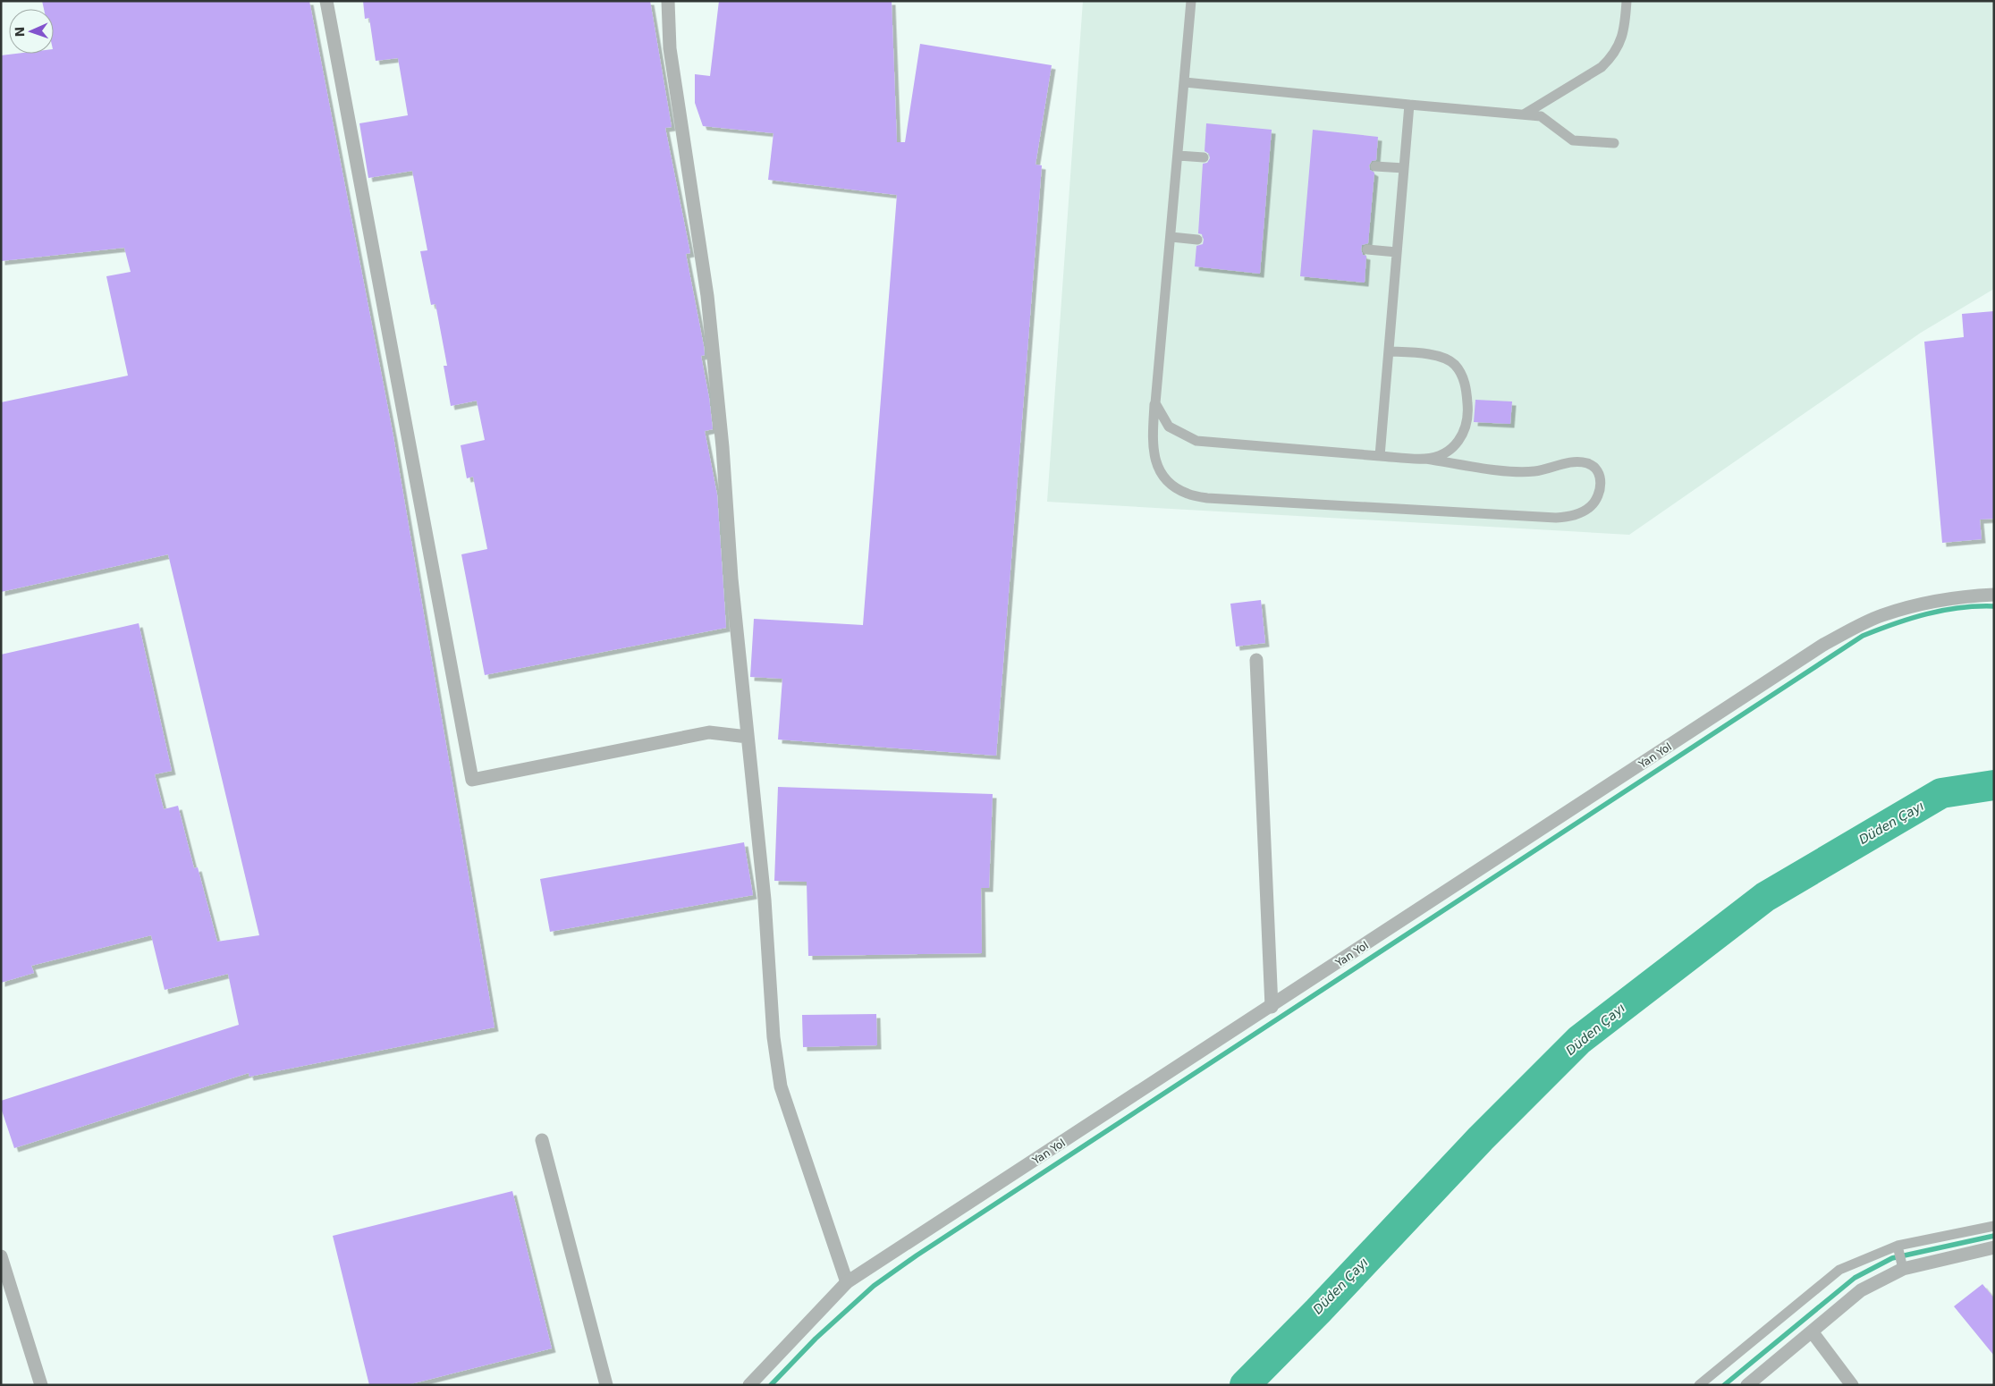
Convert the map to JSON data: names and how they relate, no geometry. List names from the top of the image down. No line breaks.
{"streets":{"street":["Yan Yol"]},"water":["Düden Çayı"],"north":"left"}
